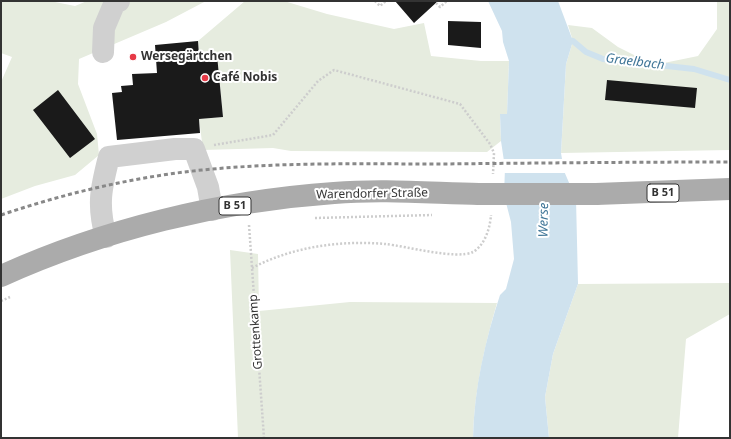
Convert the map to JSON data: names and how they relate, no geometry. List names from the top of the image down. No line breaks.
{"streets":{"main road":["B 51","Warendorfer Straße"],"path":["Grottenkamp"]},"water":["Graelbach","Werse"],"places":["Wersegärtchen","Café Nobis"]}
